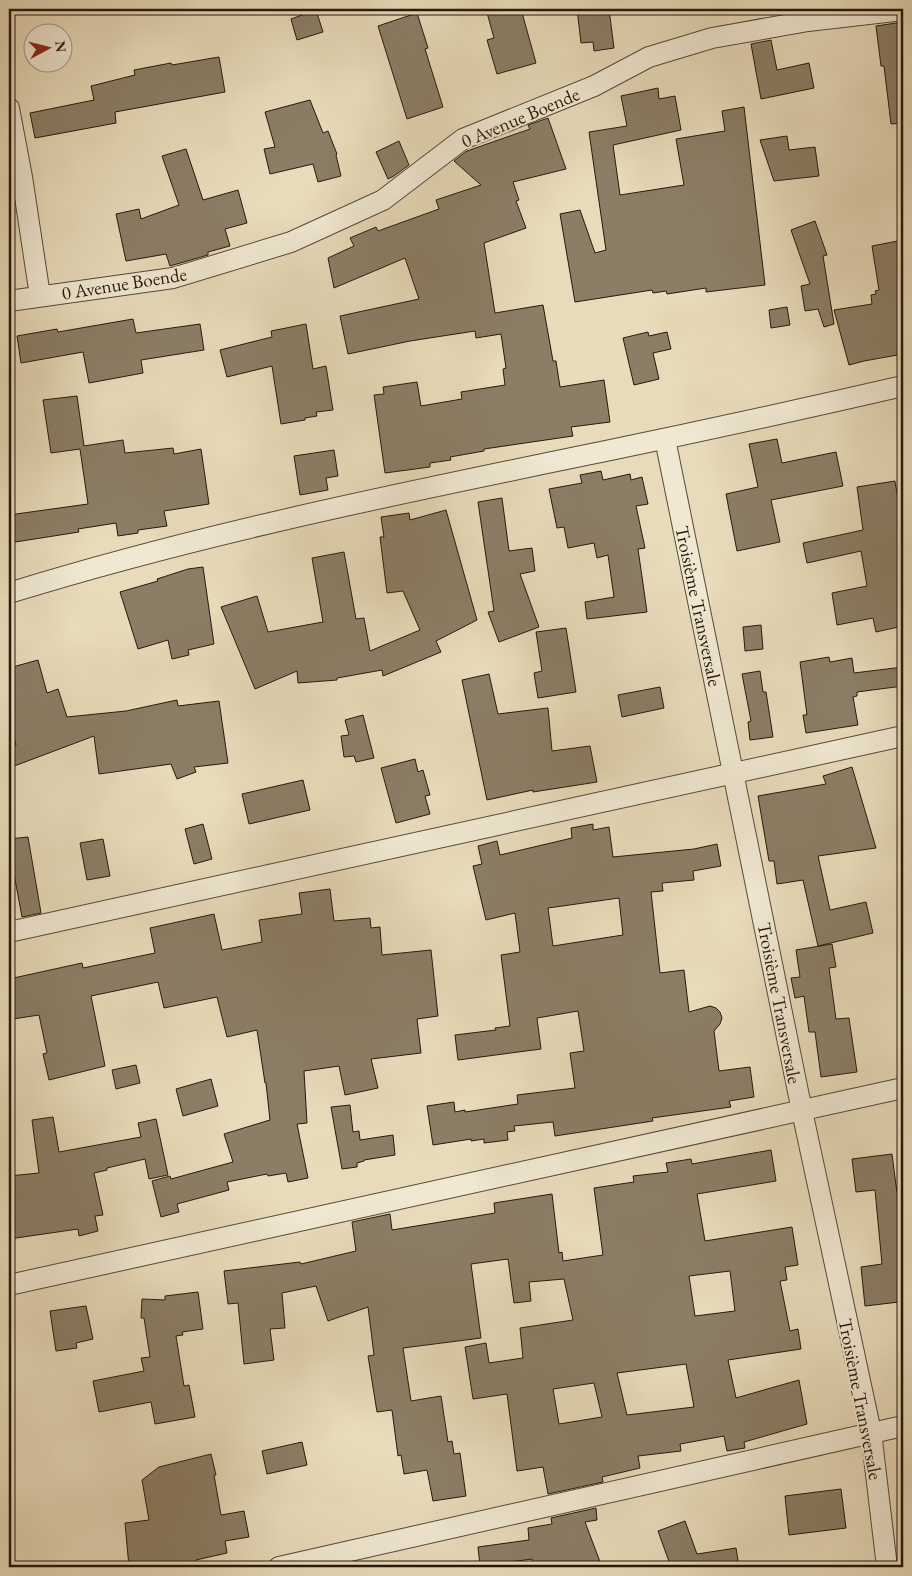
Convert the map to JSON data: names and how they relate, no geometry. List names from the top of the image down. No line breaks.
{"streets":{"street":["0 Avenue Boende","Troisième Transversale"]},"north":"right"}
